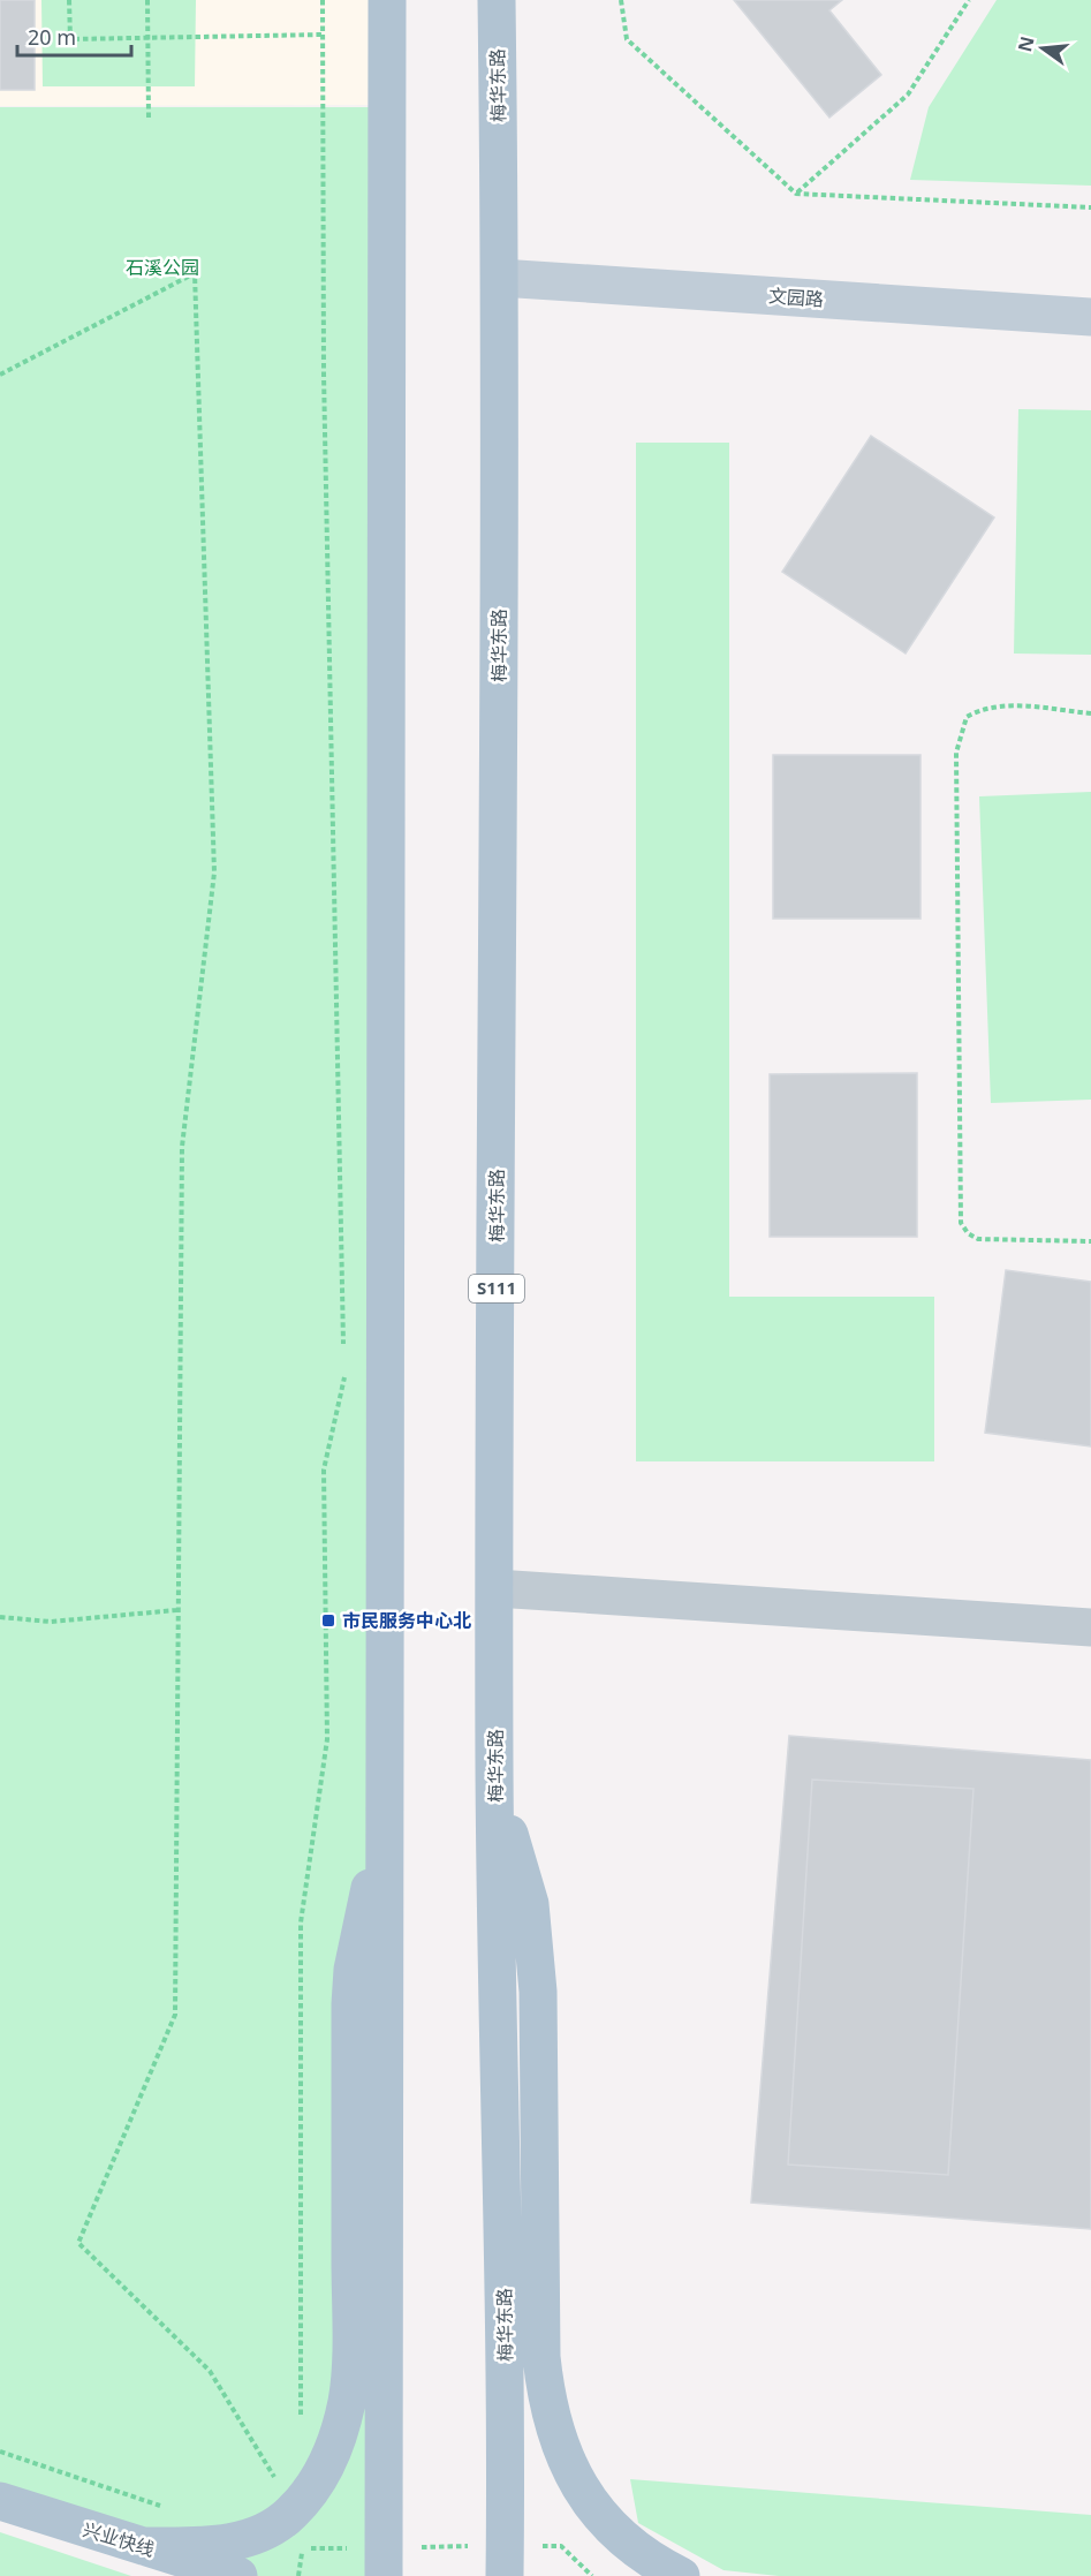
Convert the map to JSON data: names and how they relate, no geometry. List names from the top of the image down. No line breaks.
{"streets":{"main road":["梅华东路","S111","兴业快线"],"street":["文园路"]},"crossings":[["梅华东路","文园路"]],"parks":["石溪公园"],"places":{"transit":["市民服务中心北"]},"scale_bar":"20 m","north":"left"}
